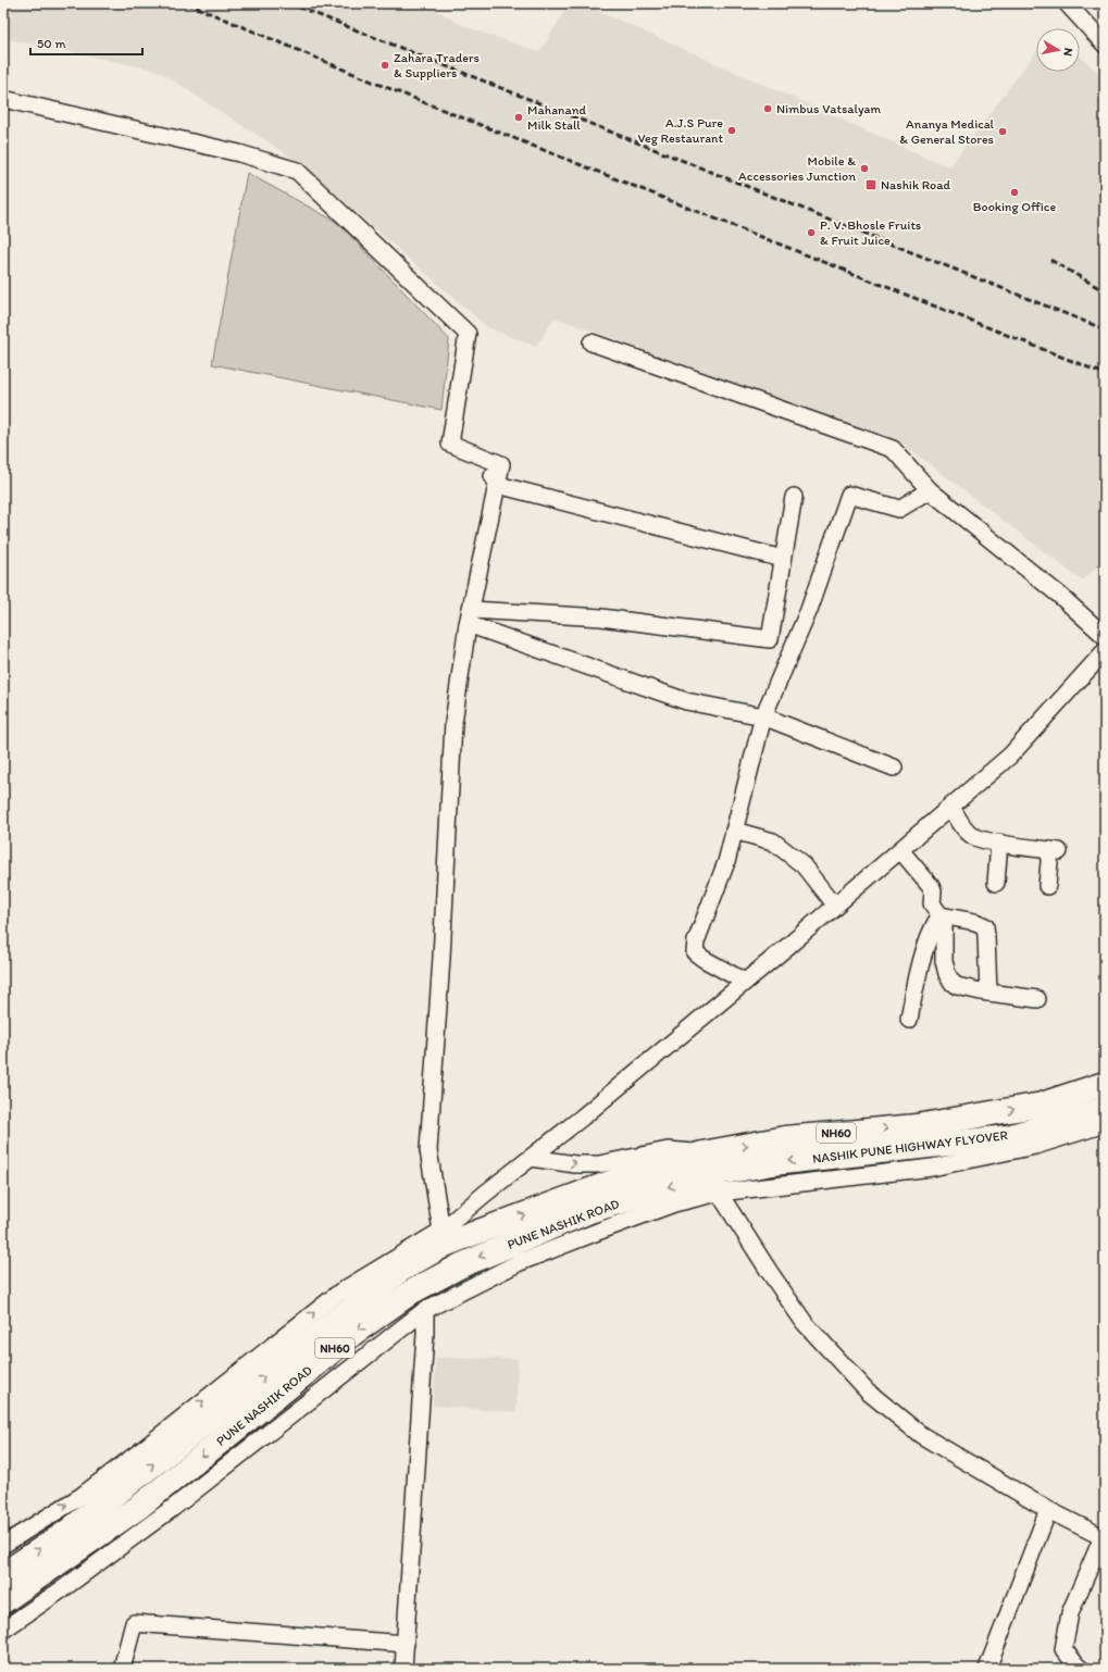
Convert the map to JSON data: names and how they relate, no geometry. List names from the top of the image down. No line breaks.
{"streets":{"highway":["NH60","NASHIK PUNE HIGHWAY FLYOVER","PUNE NASHIK ROAD"]},"crossings":[["NASHIK PUNE HIGHWAY FLYOVER","PUNE NASHIK ROAD"]],"places":{"other":["Zahara Traders & Suppliers","Nimbus Vatsalyam","Mahanand Milk Stall","A.J.S Pure Veg Restaurant","Ananya Medical & General Stores","Mobile & Accessories Junction","Booking Office","P. V. Bhosle Fruits & Fruit Juice"],"transit":["Nashik Road"]},"scale_bar":"50 m","north":"right"}
